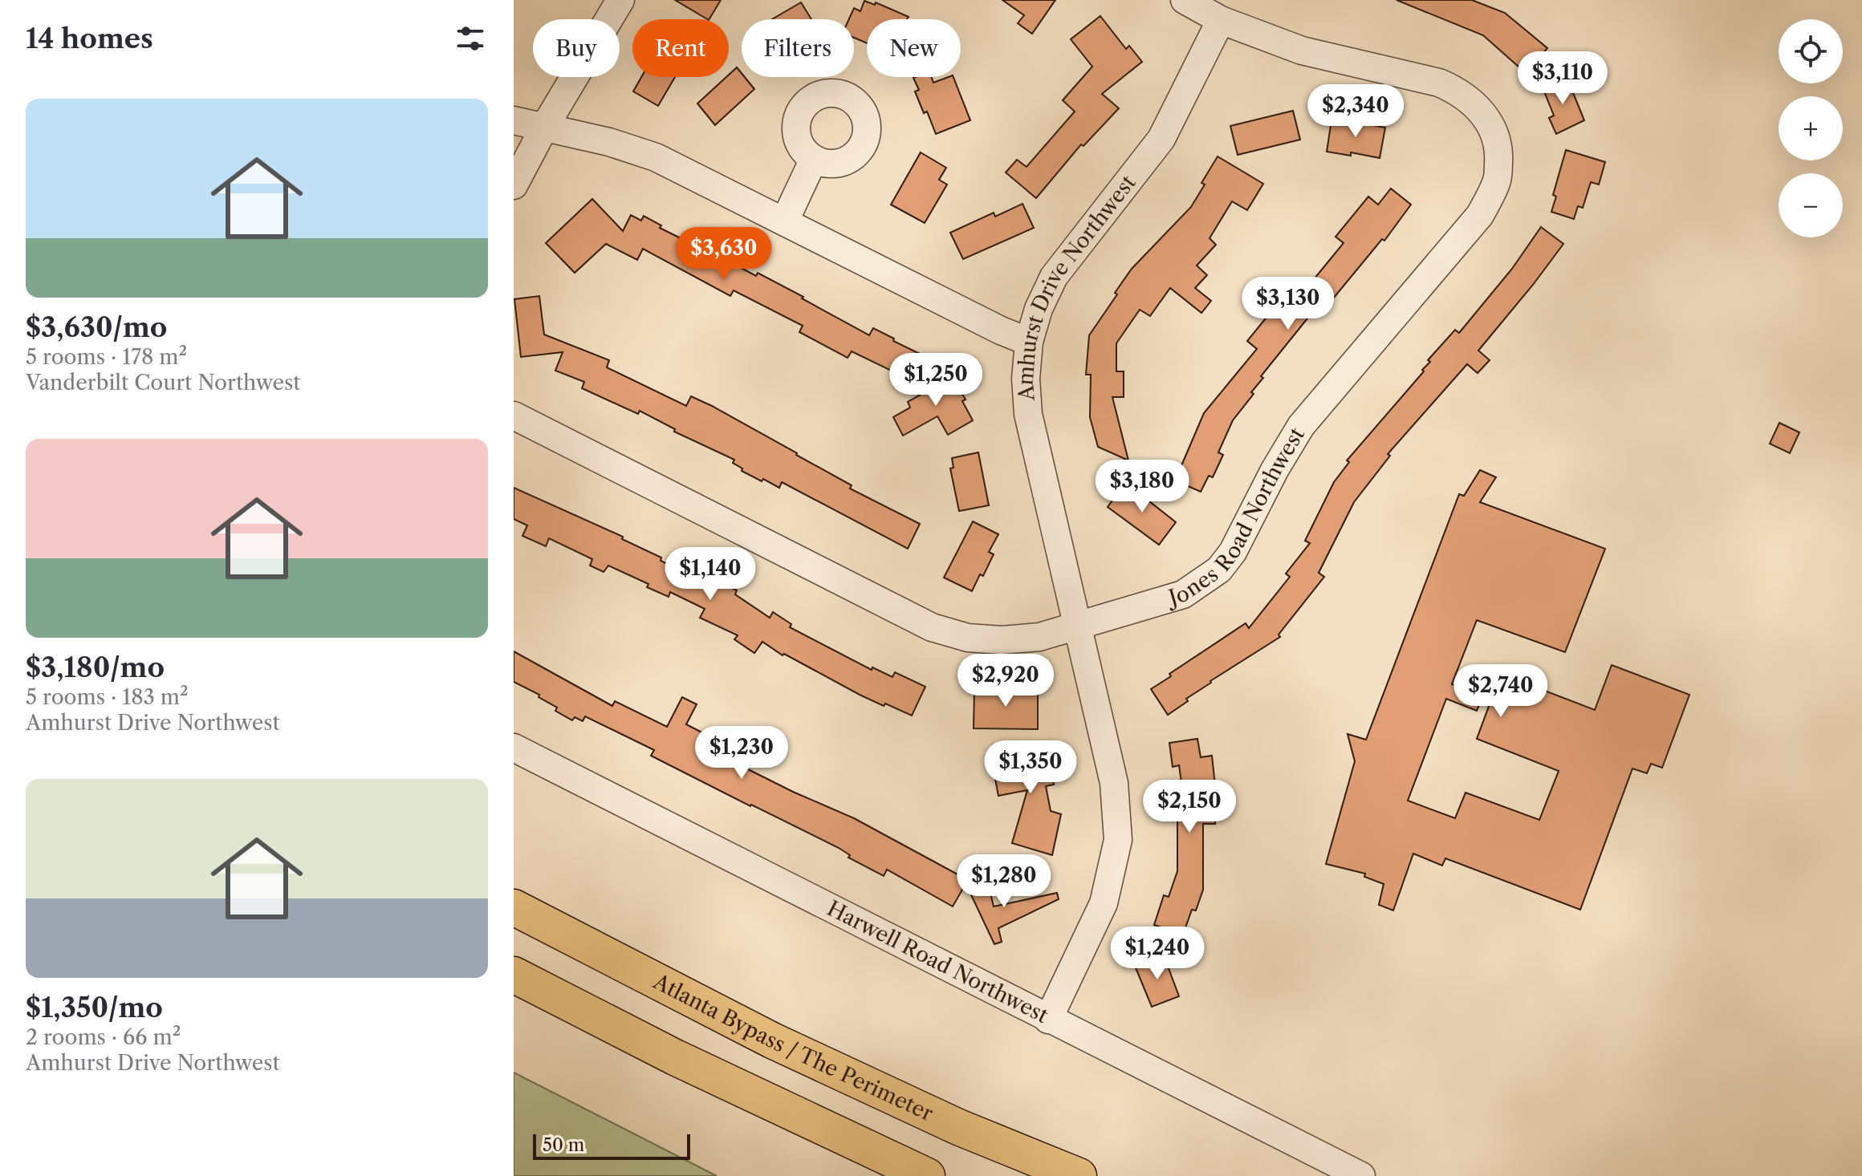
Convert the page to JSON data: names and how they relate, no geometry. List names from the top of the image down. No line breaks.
{"streets":{"highway":["Atlanta Bypass / The Perimeter"],"street":["Amhurst Drive Northwest","Jones Road Northwest","Harwell Road Northwest"]},"crossings":[["Amhurst Drive Northwest","Jones Road Northwest"],["Amhurst Drive Northwest","Harwell Road Northwest"]],"scale_bar":"50 m","page":{"heading":"14 homes","map_buttons":["+","−"],"chip":["Buy","Rent","Filters","New"],"price":["$3,110","$2,340","$3,630","$3,130","$1,250","$3,180","$1,140","$2,920","$2,740","$1,230","$1,350","$2,150","$1,280","$1,240"],"list":[{"name":"$3,630/mo","note":"5 rooms · 178 m² · Vanderbilt Court Northwest"},{"name":"$3,180/mo","note":"5 rooms · 183 m² · Amhurst Drive Northwest"},{"name":"$1,350/mo","note":"2 rooms · 66 m² · Amhurst Drive Northwest"}],"scale":"50 m"}}
